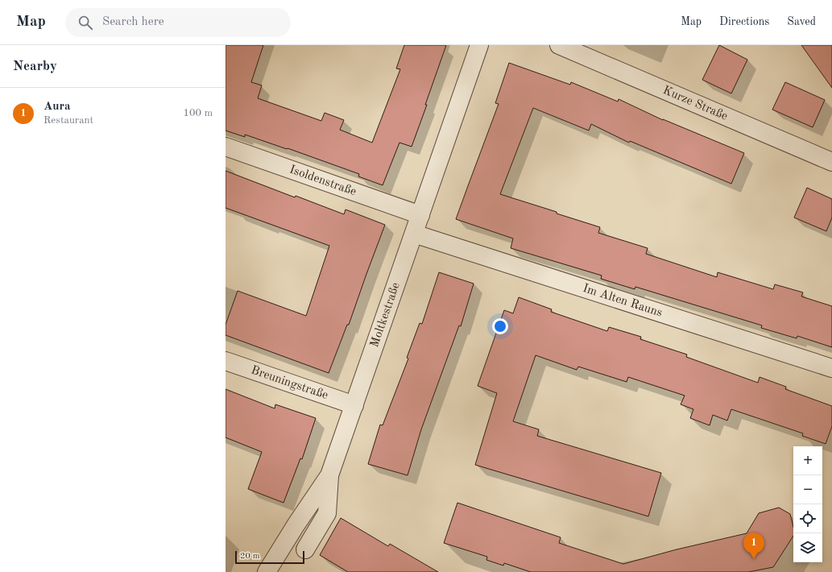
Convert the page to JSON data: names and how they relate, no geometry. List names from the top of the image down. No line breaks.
{"streets":{"street":["Kurze Straße","Isoldenstraße","Im Alten Rauns","Moltkestraße","Breuningstraße"]},"crossings":[["Isoldenstraße","Moltkestraße"],["Im Alten Rauns","Moltkestraße"],["Moltkestraße","Breuningstraße"]],"scale_bar":"20 m","page":{"header":"Map","search":"Search here","nav":["Map","Directions","Saved"],"heading":"Nearby","list":[{"mark":"1","name":"Aura","note":"Restaurant","value":"100 m"}],"map_buttons":["+","−"],"pins":"1","scale":"20 m"}}
